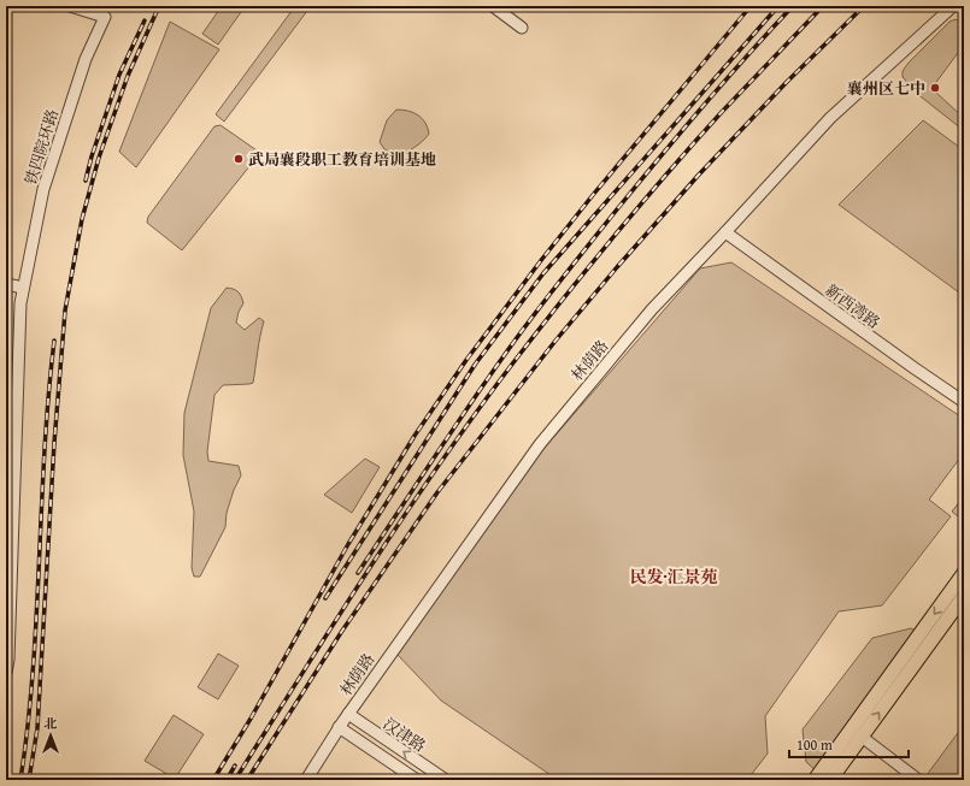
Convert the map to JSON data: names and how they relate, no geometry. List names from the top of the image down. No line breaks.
{"streets":{"street":["铁四院环路","新西湾路","林荫路","汉津路"]},"crossings":[["新西湾路","林荫路"],["林荫路","汉津路"]],"districts":["民发·汇景苑"],"places":["襄州区七中","武局襄段职工教育培训基地"],"scale_bar":"100 m","north":"top"}
